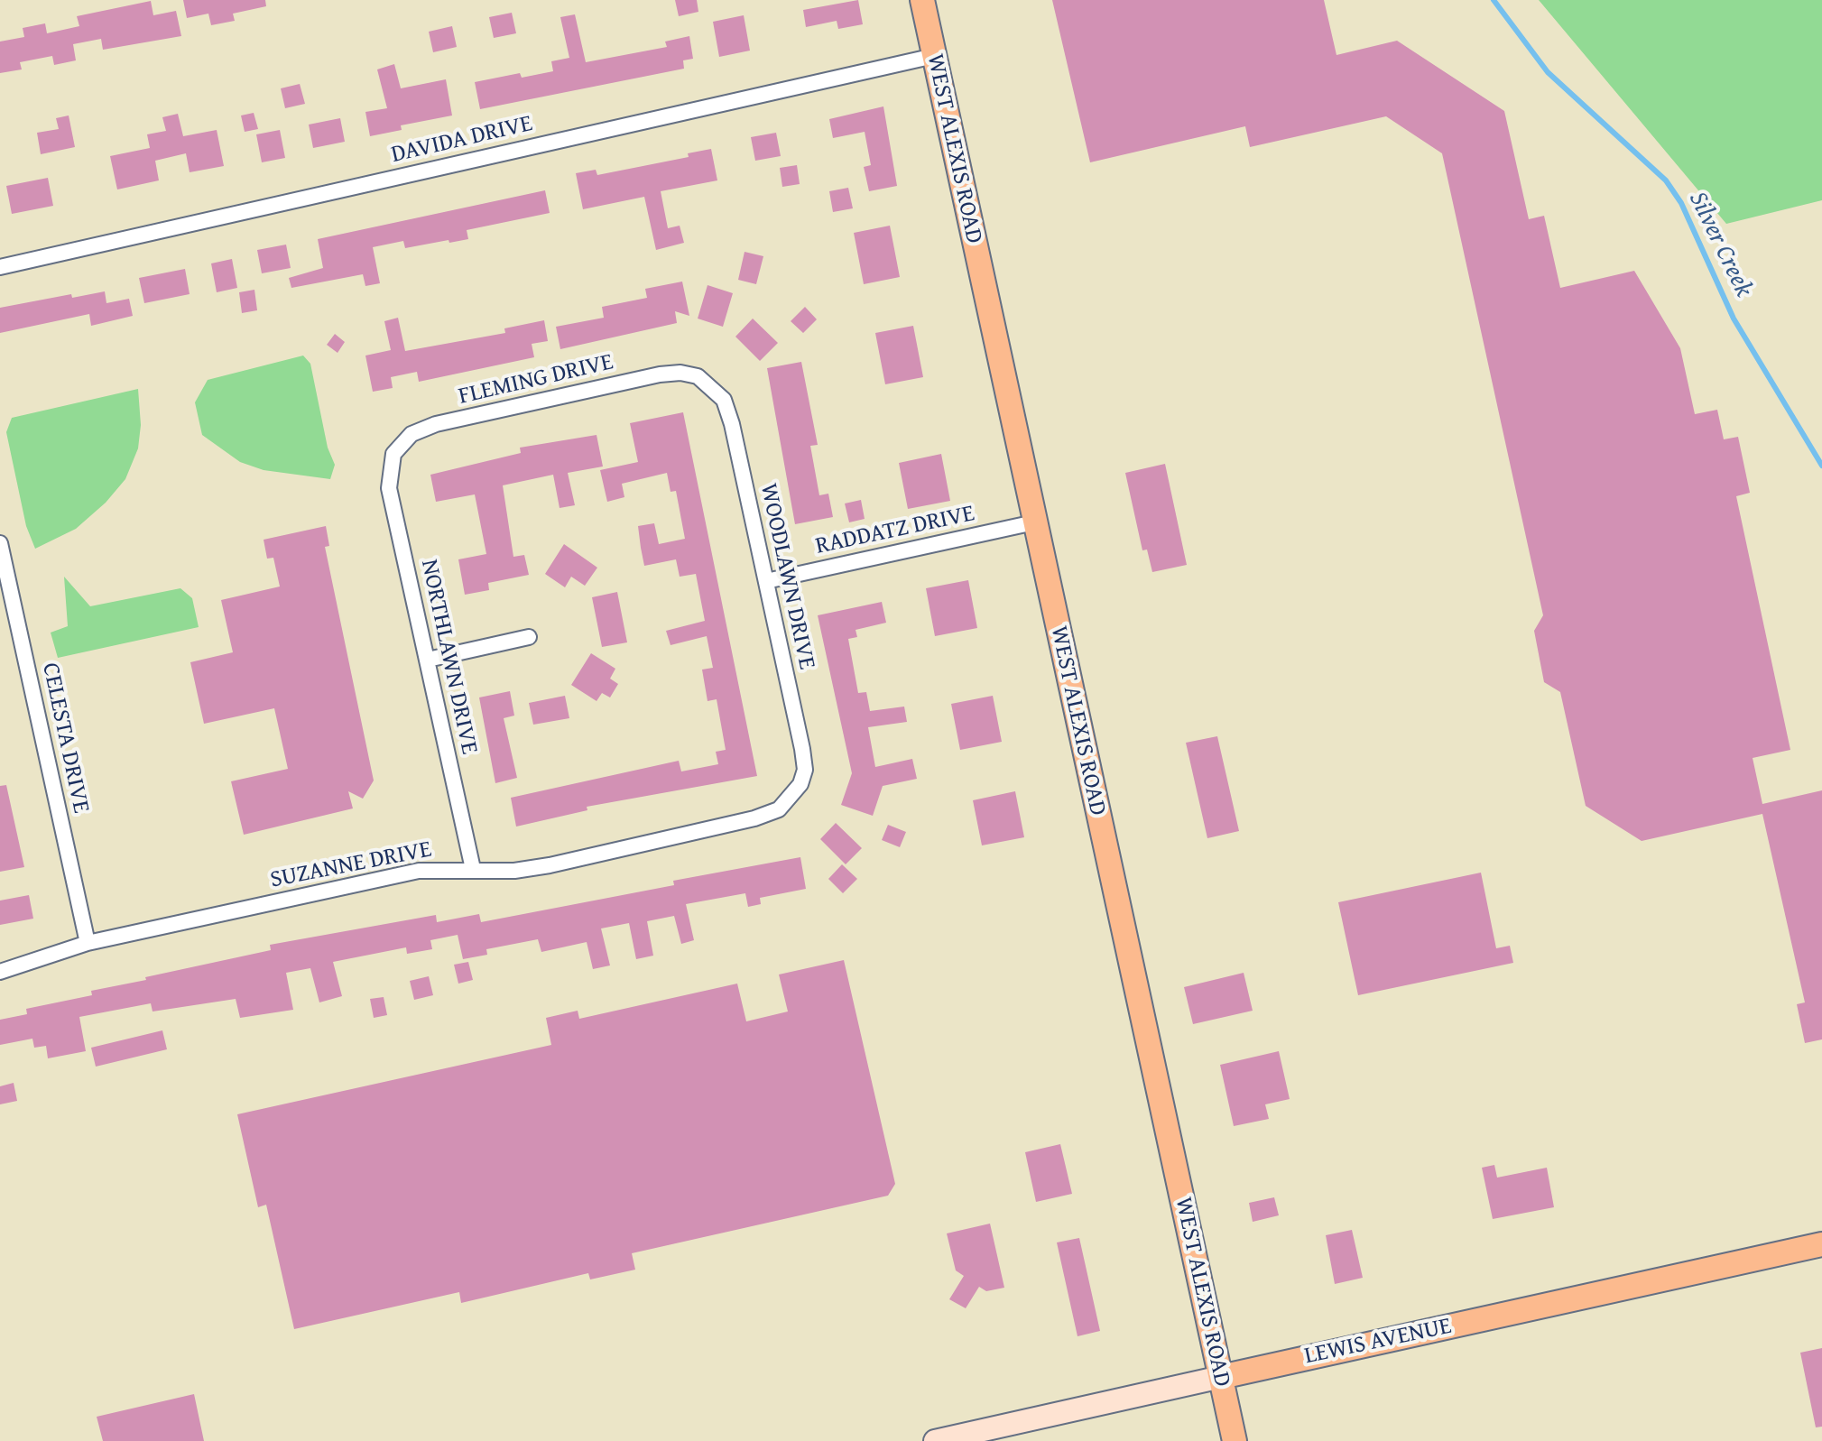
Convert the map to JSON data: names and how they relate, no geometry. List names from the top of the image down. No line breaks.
{"streets":{"main road":["WEST ALEXIS ROAD","LEWIS AVENUE"],"street":["DAVIDA DRIVE","FLEMING DRIVE","RADDATZ DRIVE","WOODLAWN DRIVE","NORTHLAWN DRIVE","CELESTA DRIVE","SUZANNE DRIVE"]},"crossings":[["DAVIDA DRIVE","WEST ALEXIS ROAD"],["WEST ALEXIS ROAD","RADDATZ DRIVE"],["WEST ALEXIS ROAD","LEWIS AVENUE"],["FLEMING DRIVE","WOODLAWN DRIVE"],["FLEMING DRIVE","NORTHLAWN DRIVE"],["RADDATZ DRIVE","WOODLAWN DRIVE"],["WOODLAWN DRIVE","SUZANNE DRIVE"],["NORTHLAWN DRIVE","SUZANNE DRIVE"],["CELESTA DRIVE","SUZANNE DRIVE"]],"water":["Silver Creek"]}
